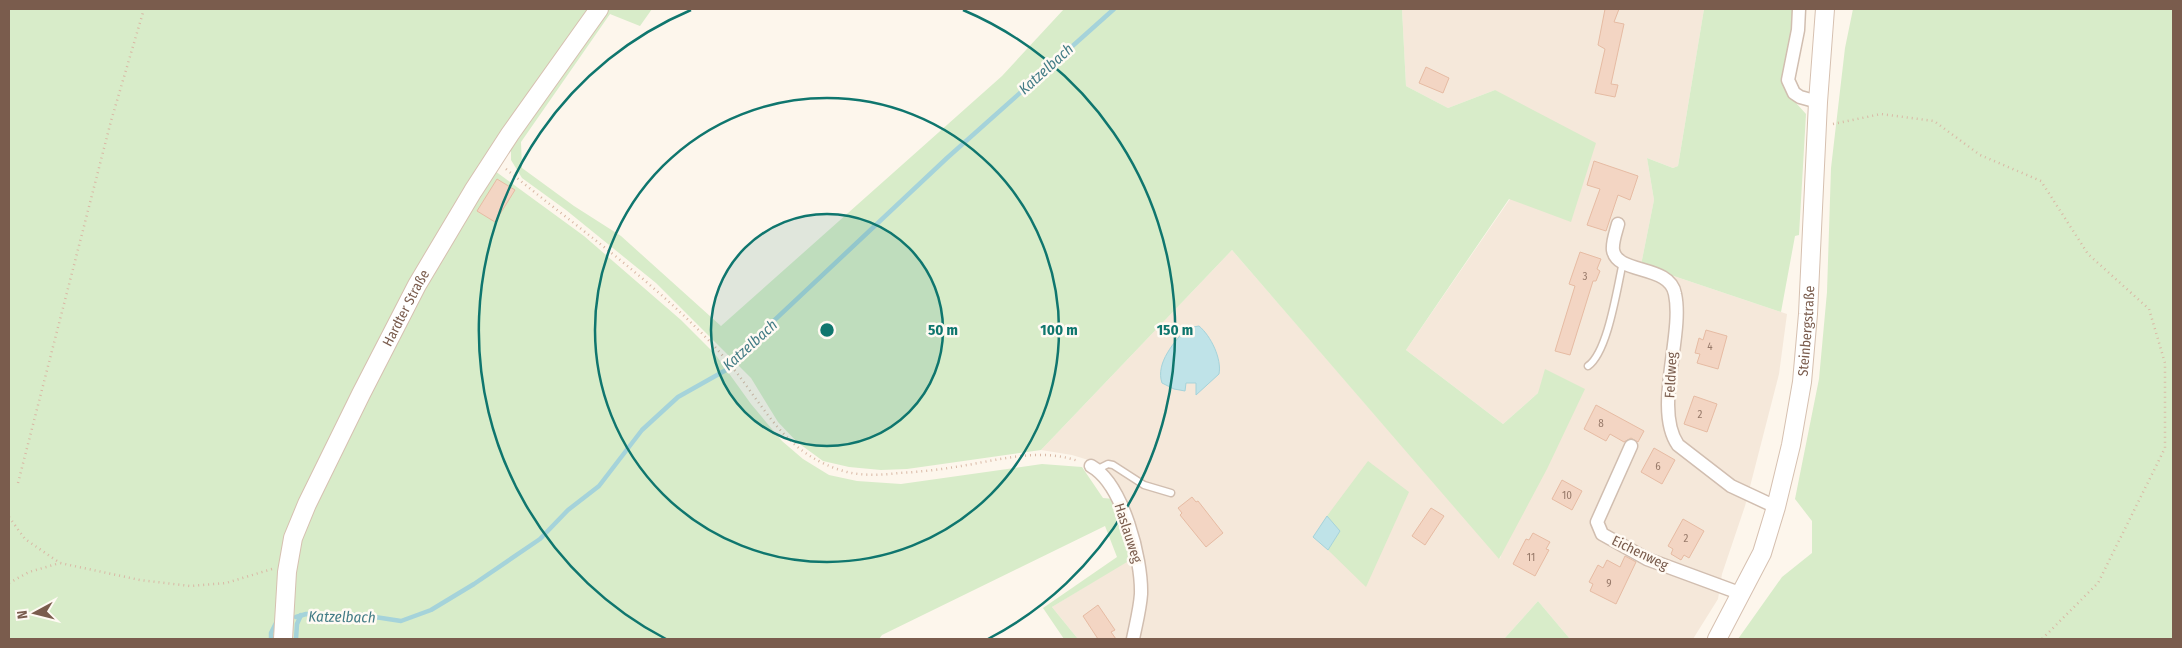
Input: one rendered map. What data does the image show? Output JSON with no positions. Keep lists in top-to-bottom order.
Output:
{
  "streets": {
    "street": [
      "Hardter Straße",
      "Steinbergstraße",
      "Feldweg",
      "Haslauweg",
      "Eichenweg"
    ]
  },
  "crossings": [
    ["Steinbergstraße", "Feldweg"],
    ["Steinbergstraße", "Eichenweg"]
  ],
  "water": ["Katzelbach"],
  "house_numbers": [
    "3",
    "4",
    "2",
    "8",
    "6",
    "10",
    "2",
    "11",
    "9"
  ],
  "north": "left",
  "rings": ["50 m", "100 m", "150 m"]
}
